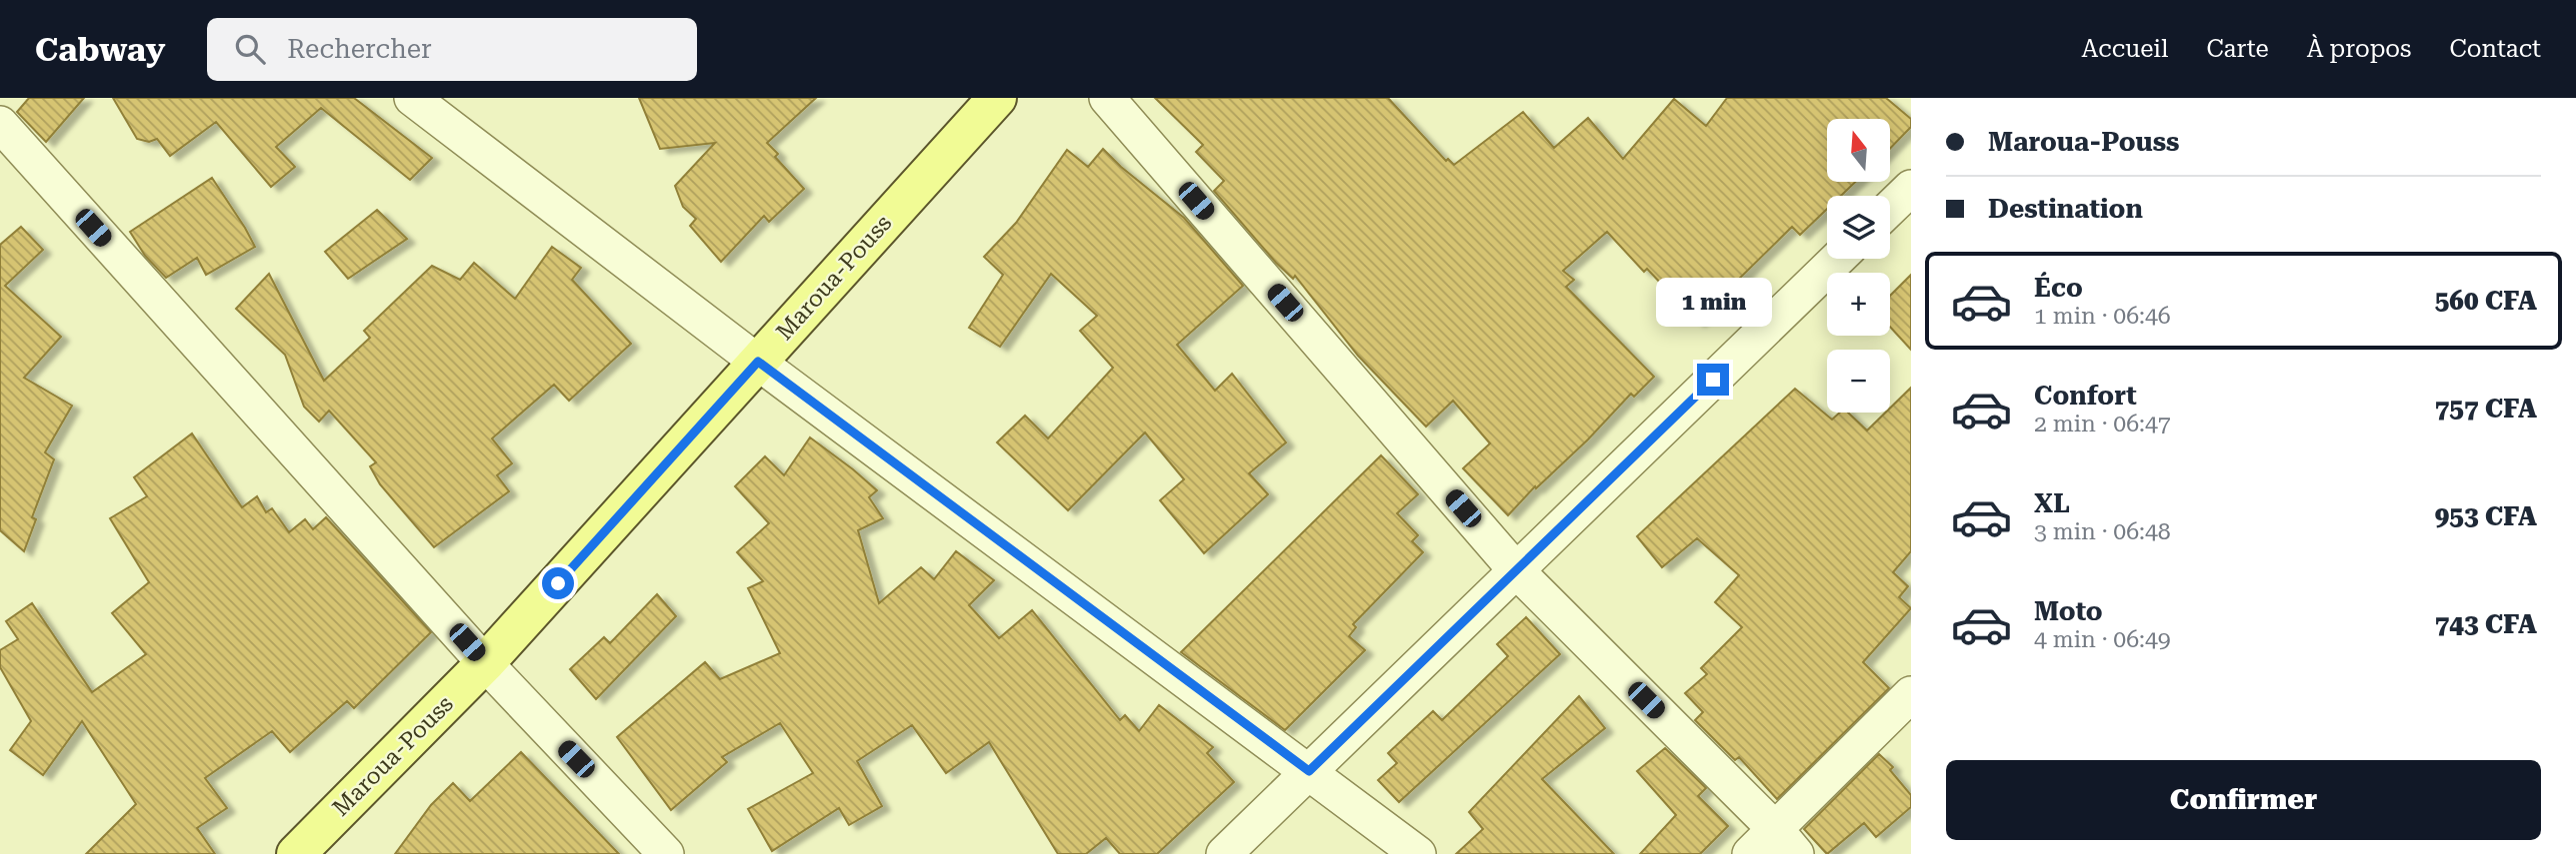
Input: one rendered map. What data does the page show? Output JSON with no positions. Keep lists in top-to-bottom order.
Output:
{
  "streets": {
    "main road": ["Maroua-Pouss"]
  },
  "north": "top",
  "page": {
    "header": "Cabway",
    "search": "Rechercher",
    "nav": [
      "Accueil",
      "Carte",
      "À propos",
      "Contact"
    ],
    "banner": ["Maroua-Pouss", "Destination"],
    "map_buttons": ["+", "−"],
    "list": [
      {
        "name": "Éco",
        "note": "1 min · 06:46",
        "value": "560 CFA"
      },
      {
        "name": "Confort",
        "note": "2 min · 06:47",
        "value": "757 CFA"
      },
      {
        "name": "XL",
        "note": "3 min · 06:48",
        "value": "953 CFA"
      },
      {
        "name": "Moto",
        "note": "4 min · 06:49",
        "value": "743 CFA"
      }
    ],
    "bubble": "1 min",
    "buttons": "Confirmer"
  }
}
